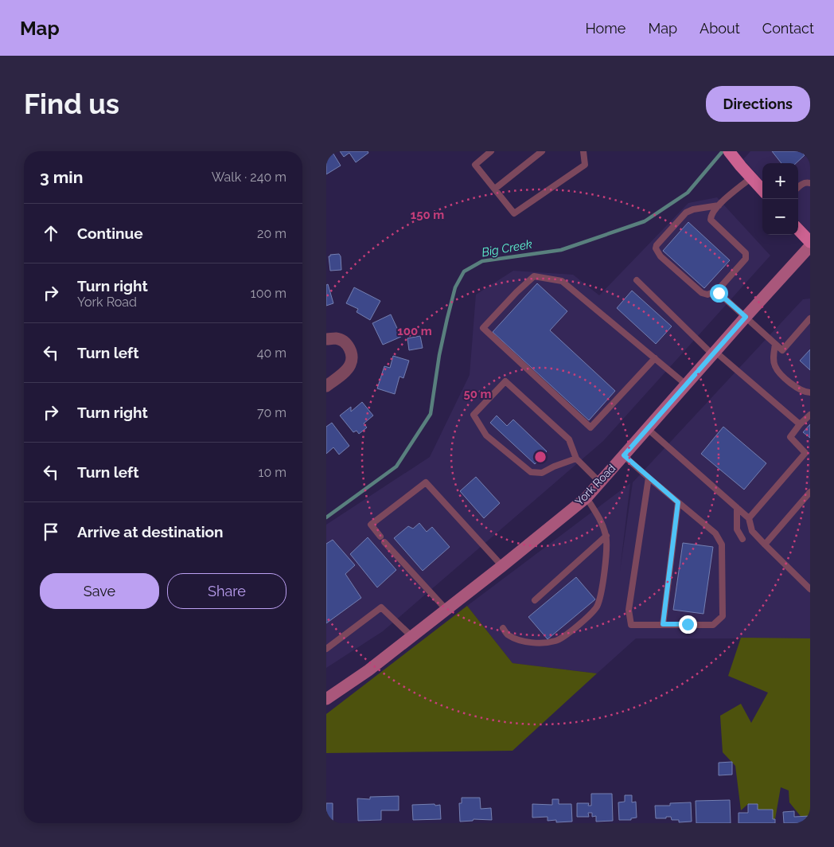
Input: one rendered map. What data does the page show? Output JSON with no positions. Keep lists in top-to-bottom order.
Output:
{
  "streets": {
    "main road": ["York Road"]
  },
  "water": ["Big Creek"],
  "page": {
    "header": "Map",
    "nav": [
      "Home",
      "Map",
      "About",
      "Contact"
    ],
    "buttons": [
      "Directions",
      ["Save", "Share"]
    ],
    "title": "Find us",
    "heading": ["3 min", "Walk · 240 m"],
    "map_buttons": ["+", "−"],
    "list": [
      ["Continue", "20 m"],
      ["Turn right", "York Road", "100 m"],
      ["Turn left", "40 m"],
      ["Turn right", "70 m"],
      ["Turn left", "10 m"],
      "Arrive at destination"
    ]
  },
  "rings": ["150 m", "100 m", "50 m"]
}
